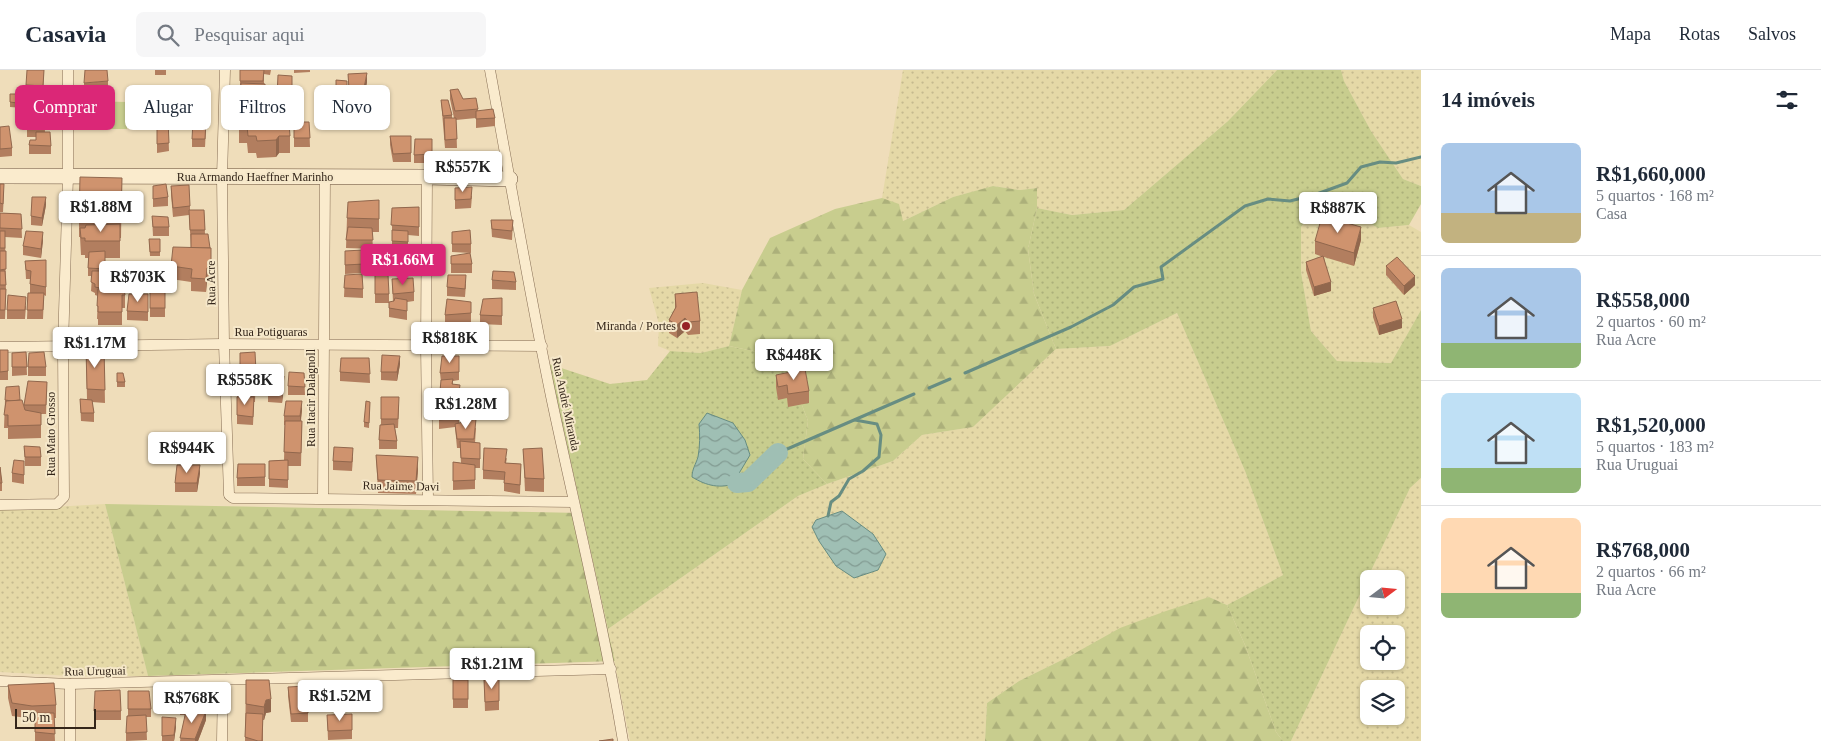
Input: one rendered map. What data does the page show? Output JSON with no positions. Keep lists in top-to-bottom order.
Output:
{
  "streets": {
    "street": [
      "Rua Armando Haeffner Marinho",
      "Rua Acre",
      "Rua Potiguaras",
      "Rua Itacir Dalagnoll",
      "Rua André Miranda",
      "Rua Mato Grosso",
      "Rua Jaime Davi",
      "Rua Uruguai"
    ]
  },
  "crossings": [
    ["Rua Armando Haeffner Marinho", "Rua Acre"],
    ["Rua Armando Haeffner Marinho", "Rua Itacir Dalagnoll"],
    ["Rua Armando Haeffner Marinho", "Rua André Miranda"],
    ["Rua Armando Haeffner Marinho", "Rua Mato Grosso"],
    ["Rua Acre", "Rua Potiguaras"],
    ["Rua Acre", "Rua Jaime Davi"],
    ["Rua Potiguaras", "Rua Itacir Dalagnoll"],
    ["Rua Potiguaras", "Rua André Miranda"],
    ["Rua Potiguaras", "Rua Mato Grosso"],
    ["Rua Itacir Dalagnoll", "Rua Jaime Davi"],
    ["Rua André Miranda", "Rua Jaime Davi"],
    ["Rua André Miranda", "Rua Uruguai"]
  ],
  "places": ["Miranda / Portes"],
  "scale_bar": "50 m",
  "north": "right",
  "page": {
    "header": "Casavia",
    "search": "Pesquisar aqui",
    "nav": ["Mapa", "Rotas", "Salvos"],
    "heading": "14 imóveis",
    "chip": [
      "Comprar",
      "Alugar",
      "Filtros",
      "Novo"
    ],
    "list": [
      {
        "name": "R$1,660,000",
        "note": "5 quartos · 168 m² · Casa"
      },
      {
        "name": "R$558,000",
        "note": "2 quartos · 60 m² · Rua Acre"
      },
      {
        "name": "R$1,520,000",
        "note": "5 quartos · 183 m² · Rua Uruguai"
      },
      {
        "name": "R$768,000",
        "note": "2 quartos · 66 m² · Rua Acre"
      }
    ],
    "price": [
      "R$557K",
      "R$1.88M",
      "R$887K",
      "R$1.66M",
      "R$703K",
      "R$818K",
      "R$1.17M",
      "R$448K",
      "R$558K",
      "R$1.28M",
      "R$944K",
      "R$1.21M",
      "R$1.52M",
      "R$768K"
    ],
    "scale": "50 m"
  }
}
